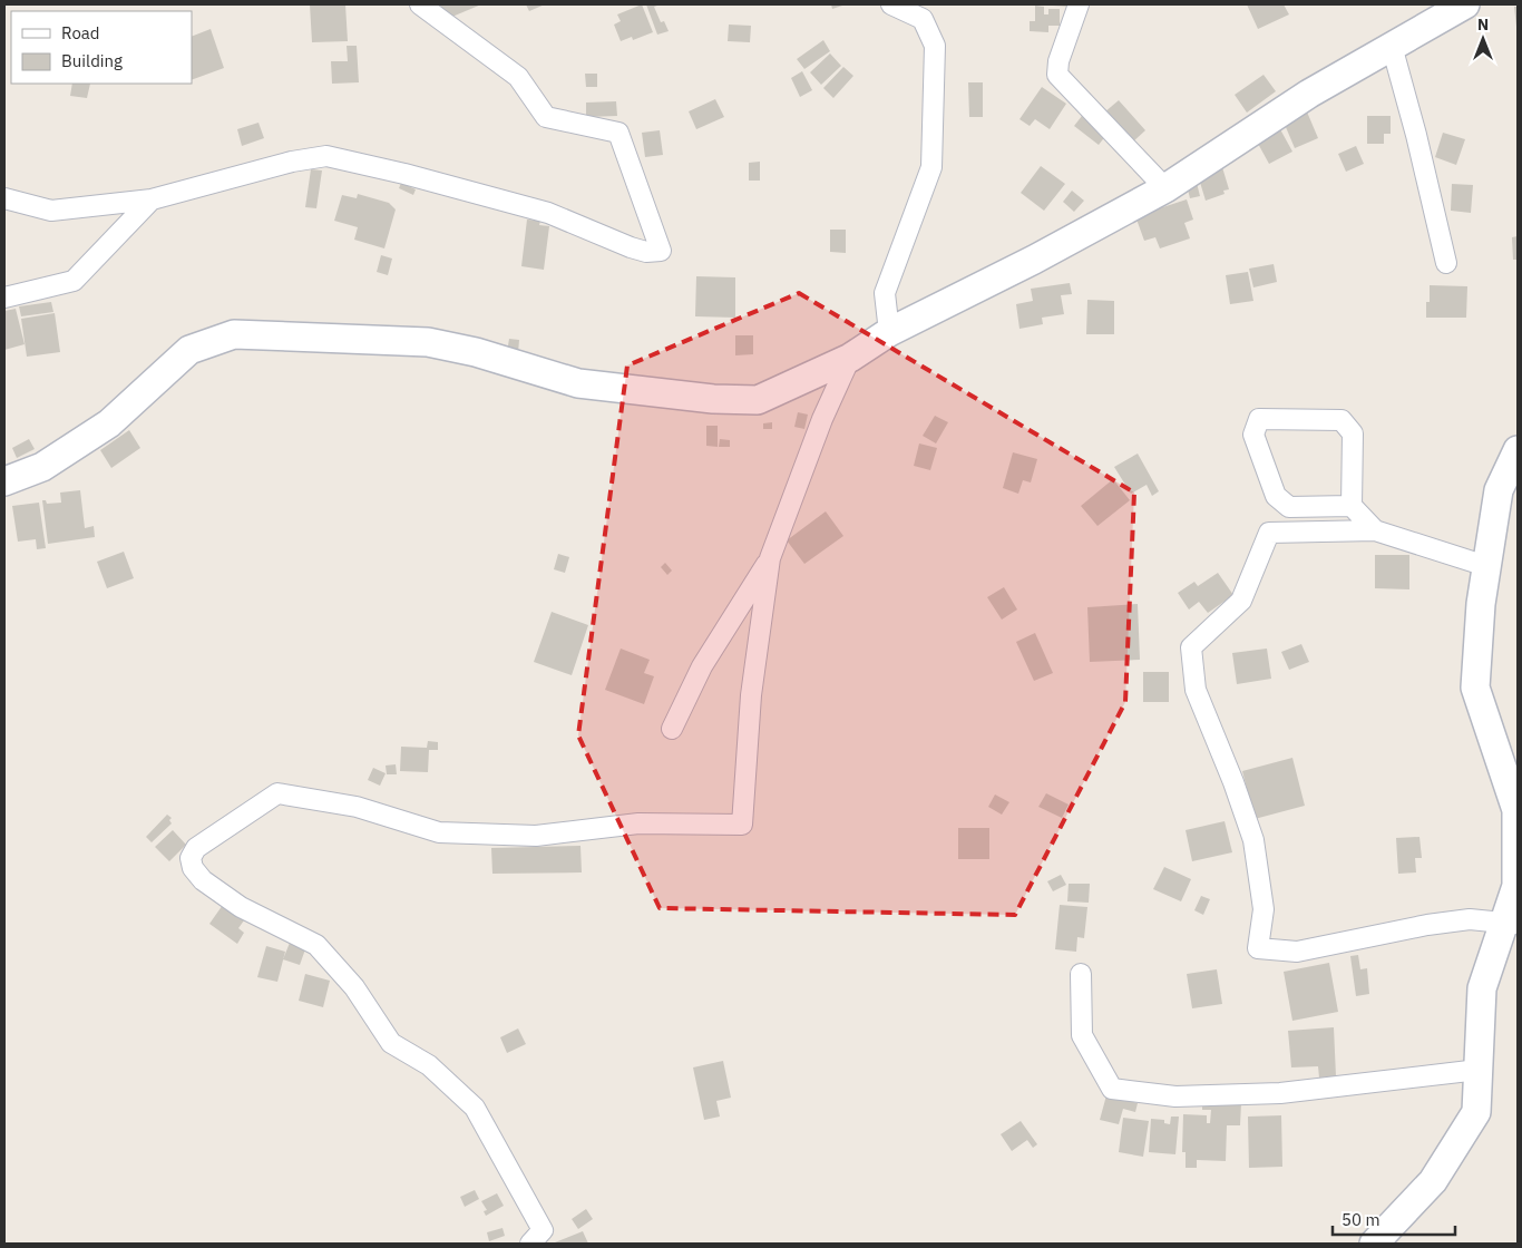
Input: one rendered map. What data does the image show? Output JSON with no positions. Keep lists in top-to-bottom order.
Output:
{
  "legend": ["Road", "Building"],
  "scale_bar": "50 m",
  "north": "top"
}
